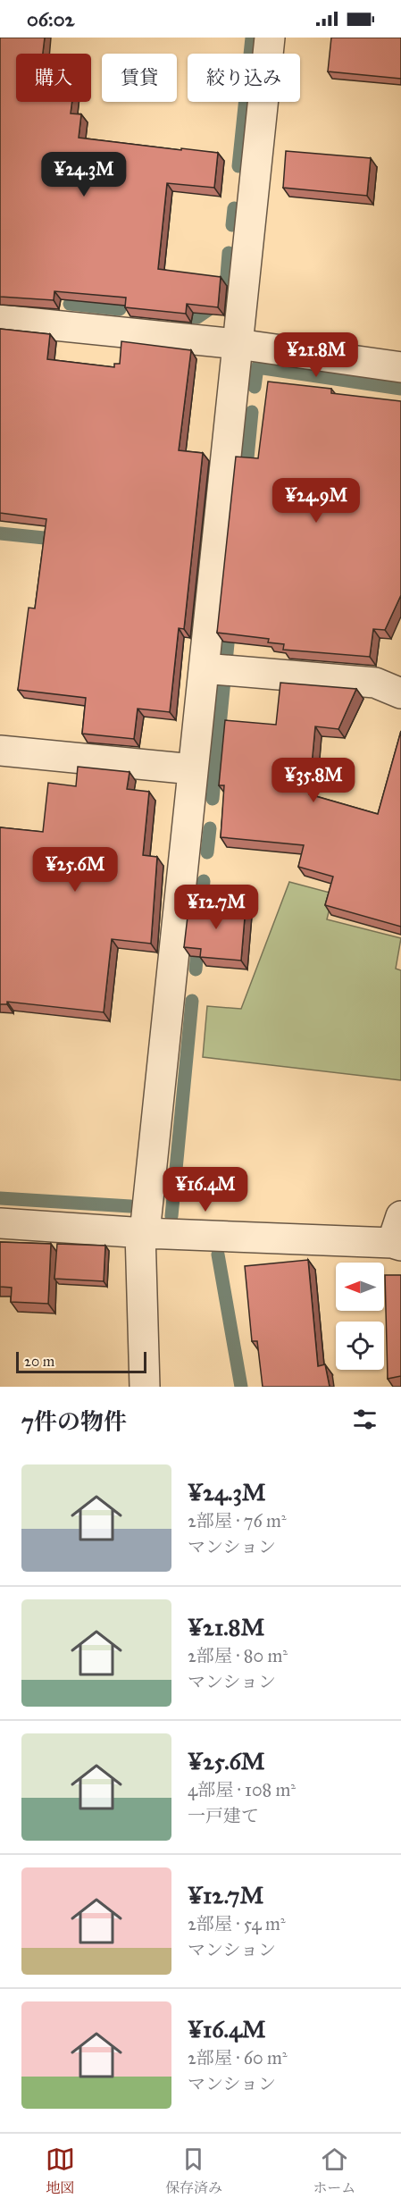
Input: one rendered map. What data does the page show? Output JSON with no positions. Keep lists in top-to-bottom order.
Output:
{
  "scale_bar": "20 m",
  "north": "left",
  "page": {
    "status": "06:02",
    "chip": ["購入", "賃貸", "絞り込み"],
    "price": [
      "¥24.3M",
      "¥21.8M",
      "¥24.9M",
      "¥35.8M",
      "¥25.6M",
      "¥12.7M",
      "¥16.4M"
    ],
    "scale": "20 m",
    "heading": "7件の物件",
    "list": [
      {
        "name": "¥24.3M",
        "note": "2部屋 · 76 m² · マンション"
      },
      {
        "name": "¥21.8M",
        "note": "2部屋 · 80 m² · マンション"
      },
      {
        "name": "¥25.6M",
        "note": "4部屋 · 108 m² · 一戸建て"
      },
      {
        "name": "¥12.7M",
        "note": "2部屋 · 54 m² · マンション"
      },
      {
        "name": "¥16.4M",
        "note": "2部屋 · 60 m² · マンション"
      }
    ],
    "tabs": ["地図", "保存済み", "ホーム"]
  }
}
